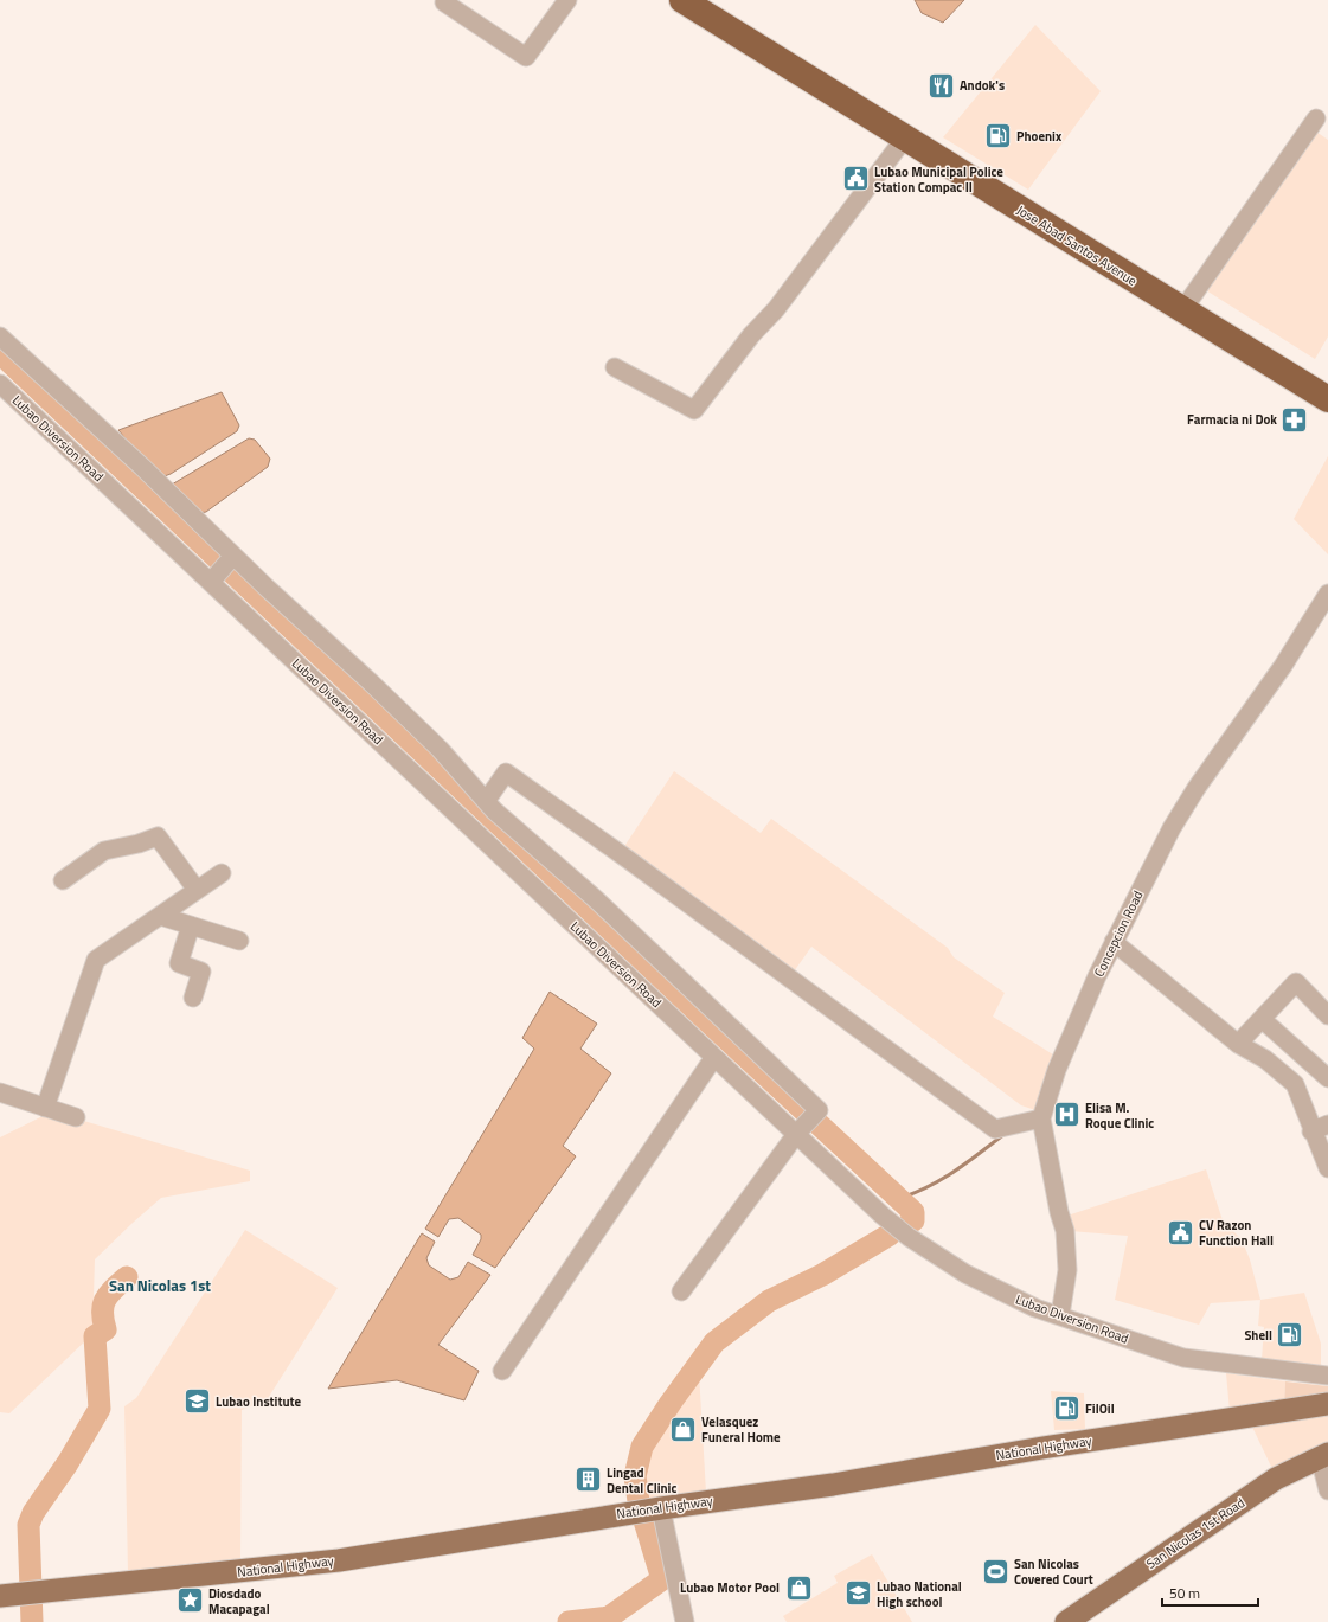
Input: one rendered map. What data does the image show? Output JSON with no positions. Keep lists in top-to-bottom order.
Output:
{
  "streets": {
    "highway": ["Jose Abad Santos Avenue"],
    "main road": ["National Highway", "San Nicolas 1st Road"],
    "street": ["Lubao Diversion Road", "Concepcion Road"]
  },
  "crossings": [
    ["Lubao Diversion Road", "Concepcion Road"]
  ],
  "districts": ["San Nicolas 1st"],
  "places": {
    "restaurant": ["Andok's"],
    "fuel station": ["Phoenix", "Shell", "FilOil"],
    "public building": ["Lubao Municipal Police Station Compac II", "CV Razon Function Hall"],
    "pharmacy": ["Farmacia ni Dok"],
    "hospital": ["Elisa M. Roque Clinic"],
    "school or university": ["Lubao Institute", "Lubao National High school"],
    "shop": ["Velasquez Funeral Home", "Lubao Motor Pool"],
    "building": ["Lingad Dental Clinic"],
    "sports": ["San Nicolas Covered Court"],
    "place": ["Diosdado Macapagal"]
  },
  "scale_bar": "50 m"
}
